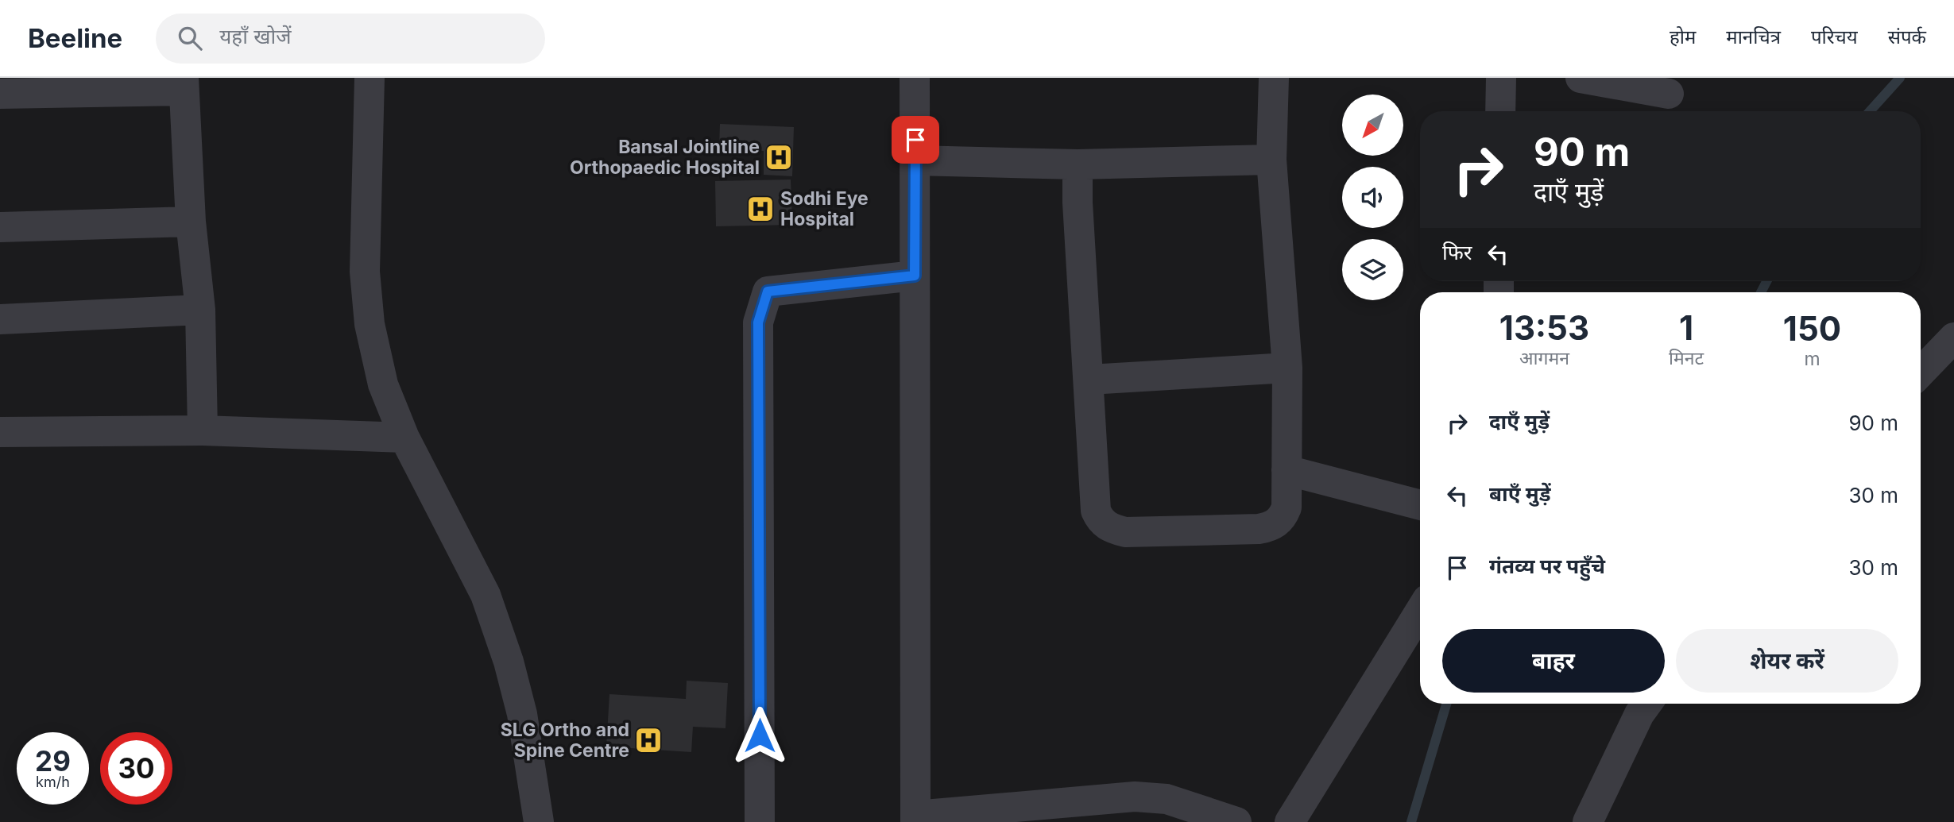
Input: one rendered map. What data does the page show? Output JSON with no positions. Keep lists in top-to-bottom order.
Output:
{
  "places": {
    "hospital": ["Bansal Jointline Orthopaedic Hospital", "Sodhi Eye Hospital", "SLG Ortho and Spine Centre"]
  },
  "north": "bottom left",
  "page": {
    "header": "Beeline",
    "search": "यहाँ खोजें",
    "nav": [
      "होम",
      "मानचित्र",
      "परिचय",
      "संपर्क"
    ],
    "turn": ["90 m", "दाएँ मुड़ें"],
    "then": "फिर",
    "eta": [
      "13:53",
      "आगमन",
      "1",
      "मिनट",
      "150",
      "m"
    ],
    "list": [
      {
        "name": "दाएँ मुड़ें",
        "value": "90 m"
      },
      {
        "name": "बाएँ मुड़ें",
        "value": "30 m"
      },
      {
        "name": "गंतव्य पर पहुँचे",
        "value": "30 m"
      }
    ],
    "buttons": ["बाहर", "शेयर करें"],
    "speed": "29 km/h",
    "limit": "30"
  }
}
